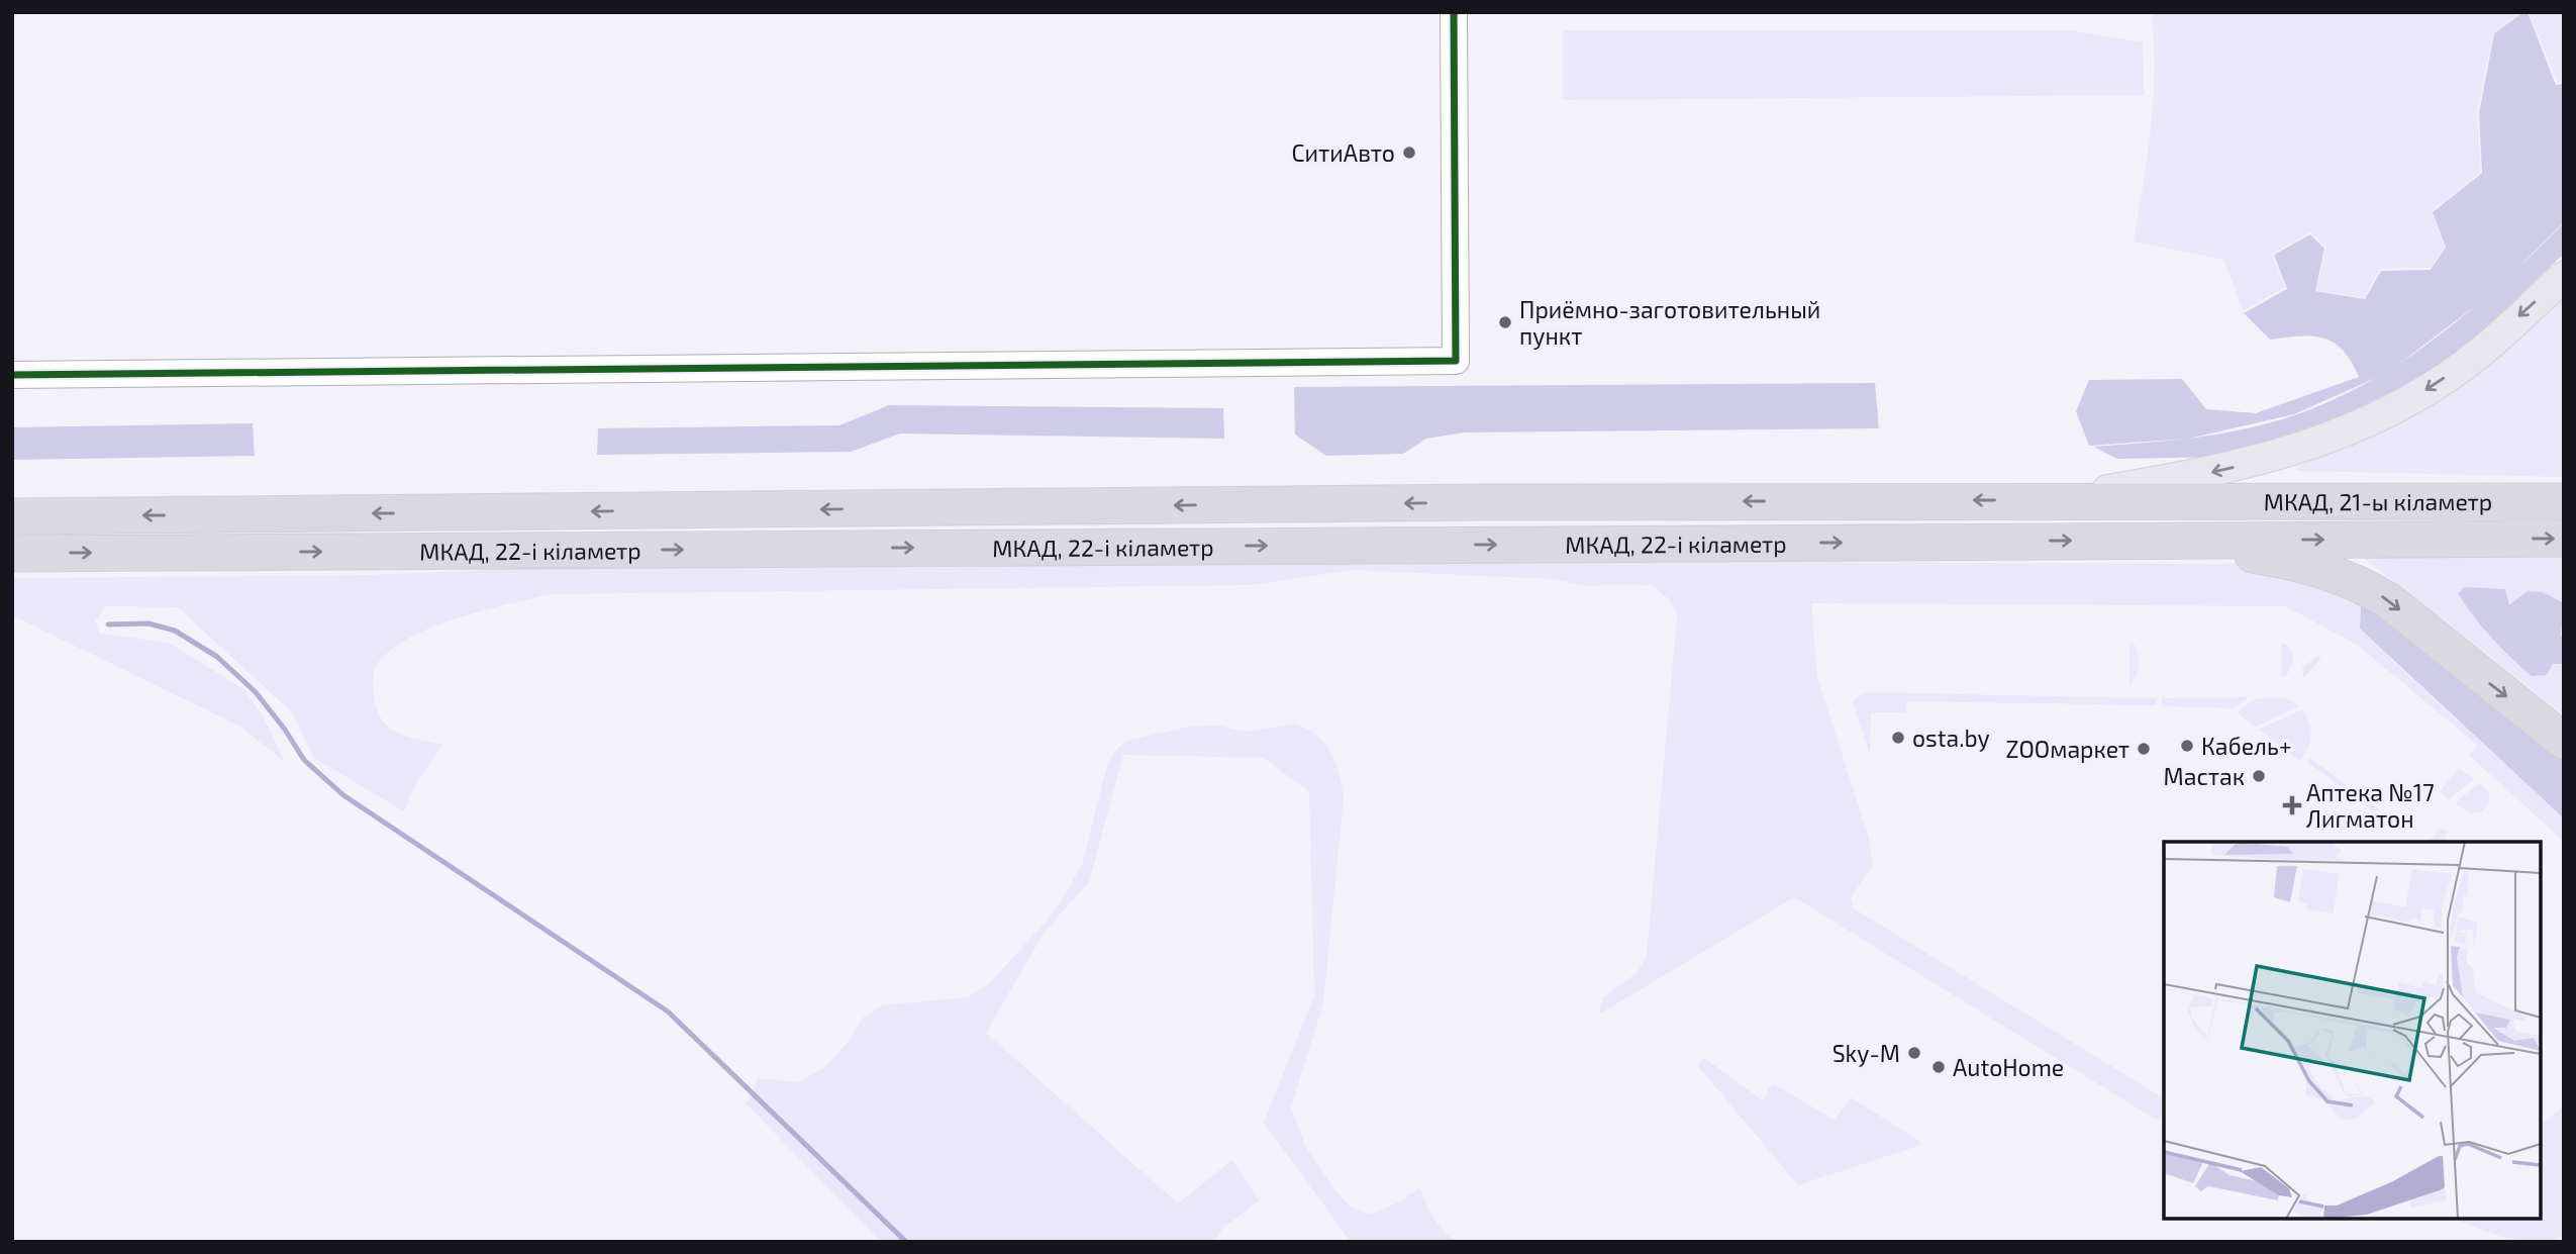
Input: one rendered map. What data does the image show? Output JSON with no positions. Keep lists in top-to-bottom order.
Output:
{
  "streets": {
    "highway": ["МКАД, 21-ы кіламетр", "МКАД, 22-і кіламетр"]
  },
  "crossings": [
    ["МКАД, 21-ы кіламетр", "МКАД, 22-і кіламетр"]
  ],
  "places": {
    "other": [
      "СитиАвто",
      "Приёмно-заготовительный пункт",
      "osta.by",
      "Кабель+",
      "ZOOмаркет",
      "Мастак",
      "Sky-M",
      "AutoHome"
    ],
    "health": ["Аптека №17 Лигматон"]
  }
}
